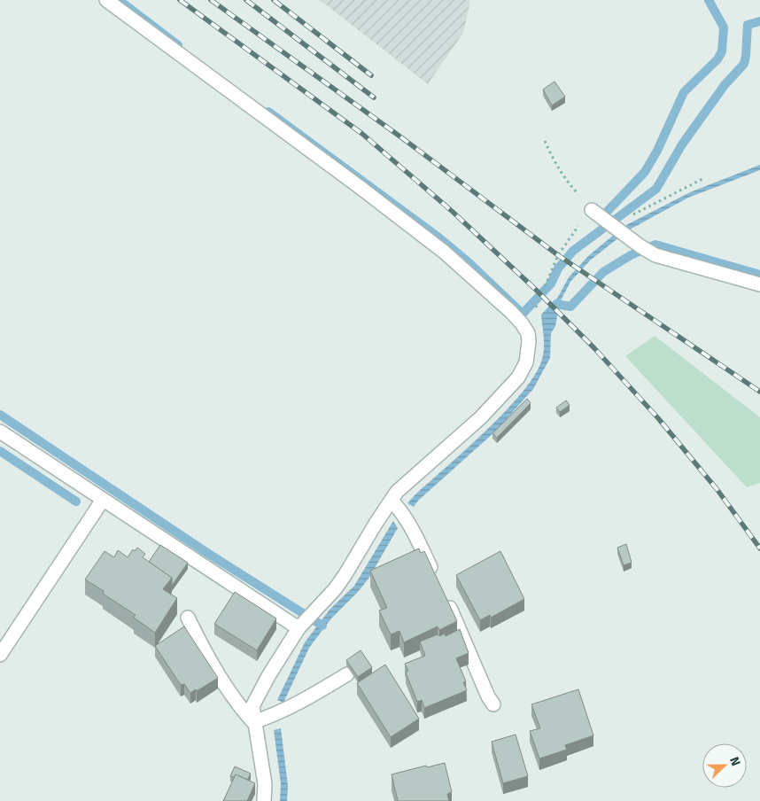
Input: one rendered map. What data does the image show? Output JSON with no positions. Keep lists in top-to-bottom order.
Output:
{
  "north": "right"
}
